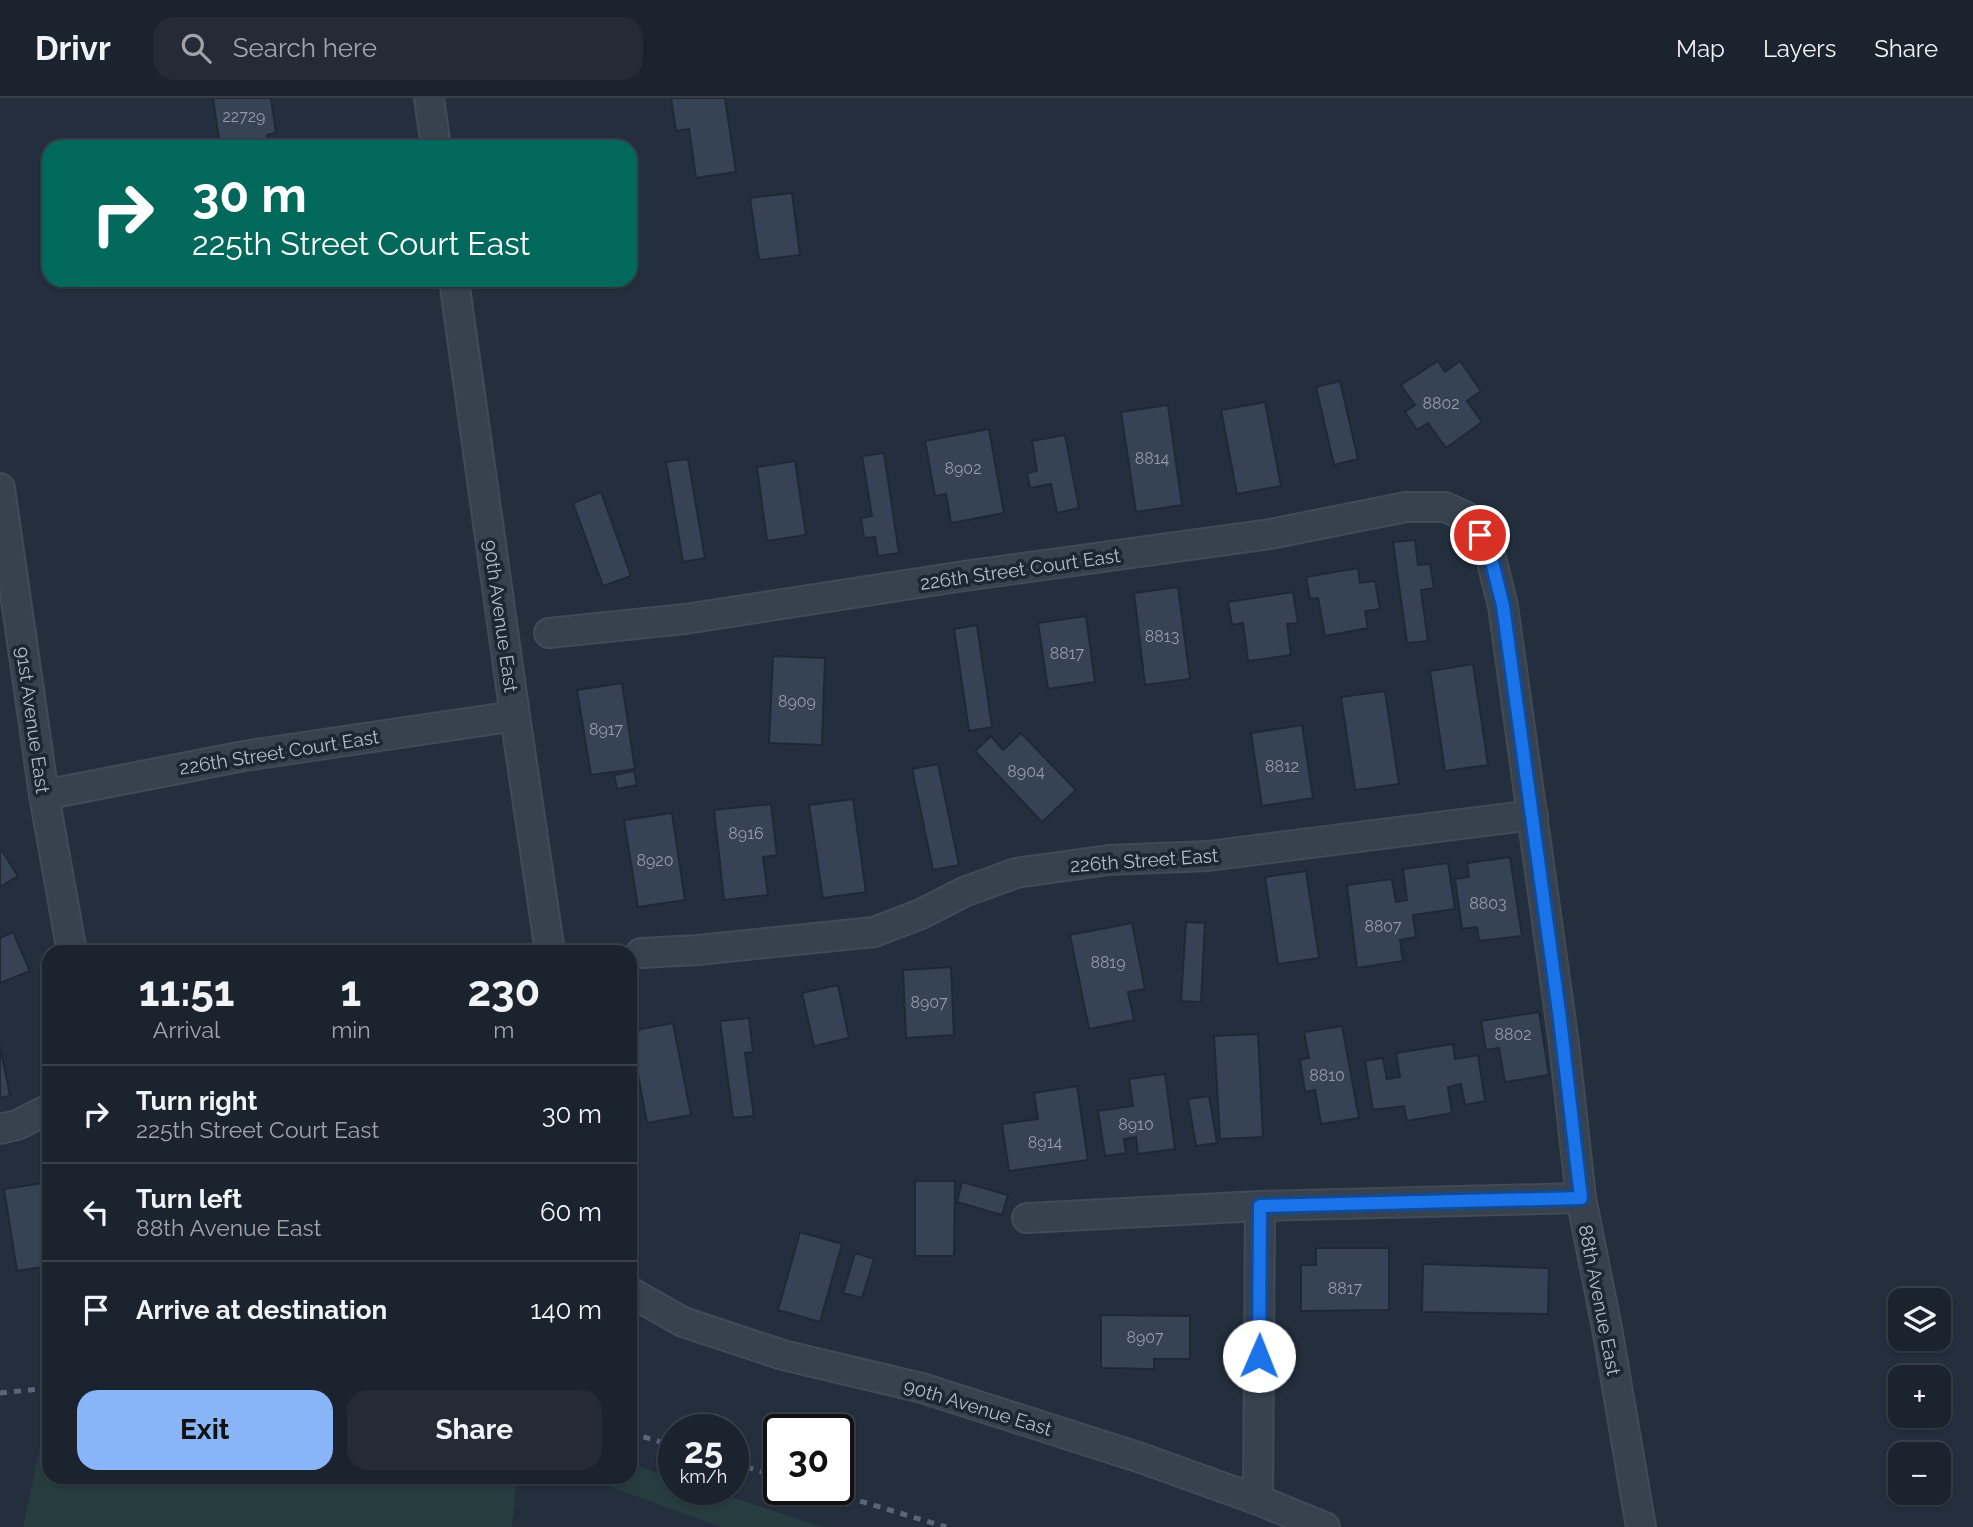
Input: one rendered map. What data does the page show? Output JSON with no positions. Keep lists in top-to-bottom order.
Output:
{
  "streets": {
    "street": [
      "226th Street Court East",
      "90th Avenue East",
      "91st Avenue East",
      "226th Street East",
      "88th Avenue East"
    ]
  },
  "crossings": [
    ["226th Street Court East", "90th Avenue East"],
    ["226th Street Court East", "91st Avenue East"],
    ["226th Street Court East", "88th Avenue East"],
    ["226th Street East", "88th Avenue East"]
  ],
  "house_numbers": [
    "22729",
    "8802",
    "8814",
    "8902",
    "8813",
    "8817",
    "8909",
    "8917",
    "8812",
    "8904",
    "8916",
    "8920",
    "8803",
    "8807",
    "8819",
    "8907",
    "8802",
    "8810",
    "8910",
    "8914",
    "8817",
    "8907"
  ],
  "page": {
    "header": "Drivr",
    "search": "Search here",
    "nav": ["Map", "Layers", "Share"],
    "turn": ["30 m", "225th Street Court East"],
    "eta": [
      "11:51",
      "Arrival",
      "1",
      "min",
      "230",
      "m"
    ],
    "list": [
      {
        "name": "Turn right",
        "note": "225th Street Court East",
        "value": "30 m"
      },
      {
        "name": "Turn left",
        "note": "88th Avenue East",
        "value": "60 m"
      },
      {
        "name": "Arrive at destination",
        "value": "140 m"
      }
    ],
    "map_buttons": ["+", "−"],
    "buttons": ["Exit", "Share"],
    "speed": "25 km/h",
    "limit": "30"
  }
}
